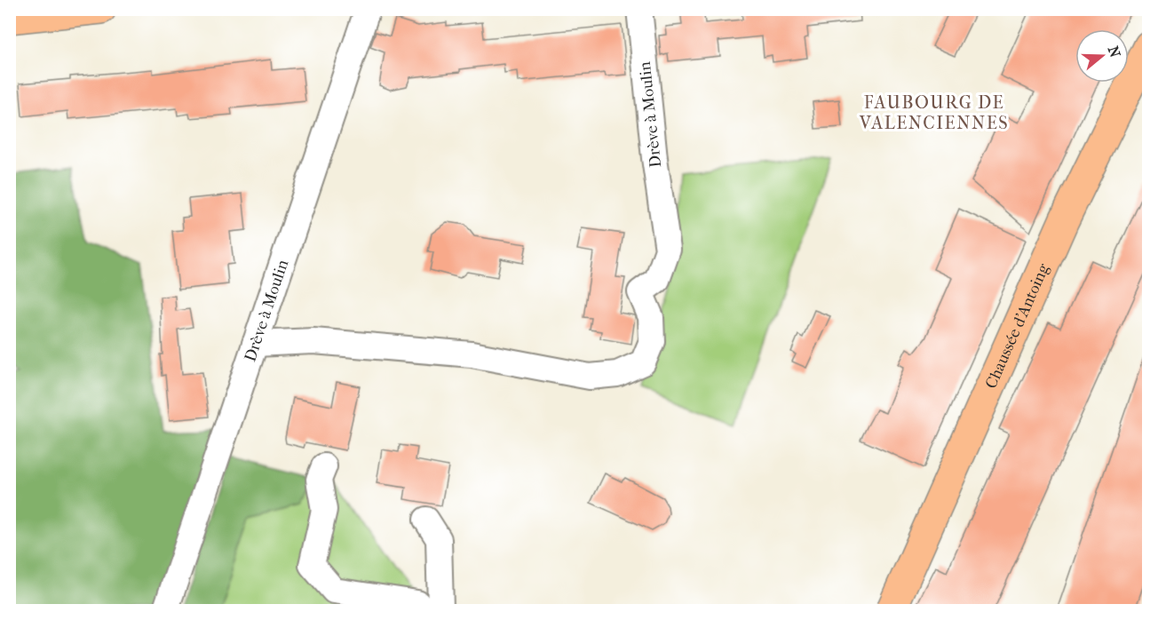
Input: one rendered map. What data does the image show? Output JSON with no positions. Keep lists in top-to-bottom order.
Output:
{
  "streets": {
    "main road": ["Chaussée d'Antoing"],
    "street": ["Drève à Moulin"]
  },
  "districts": ["FAUBOURG DE VALENCIENNES"],
  "north": "right"
}
